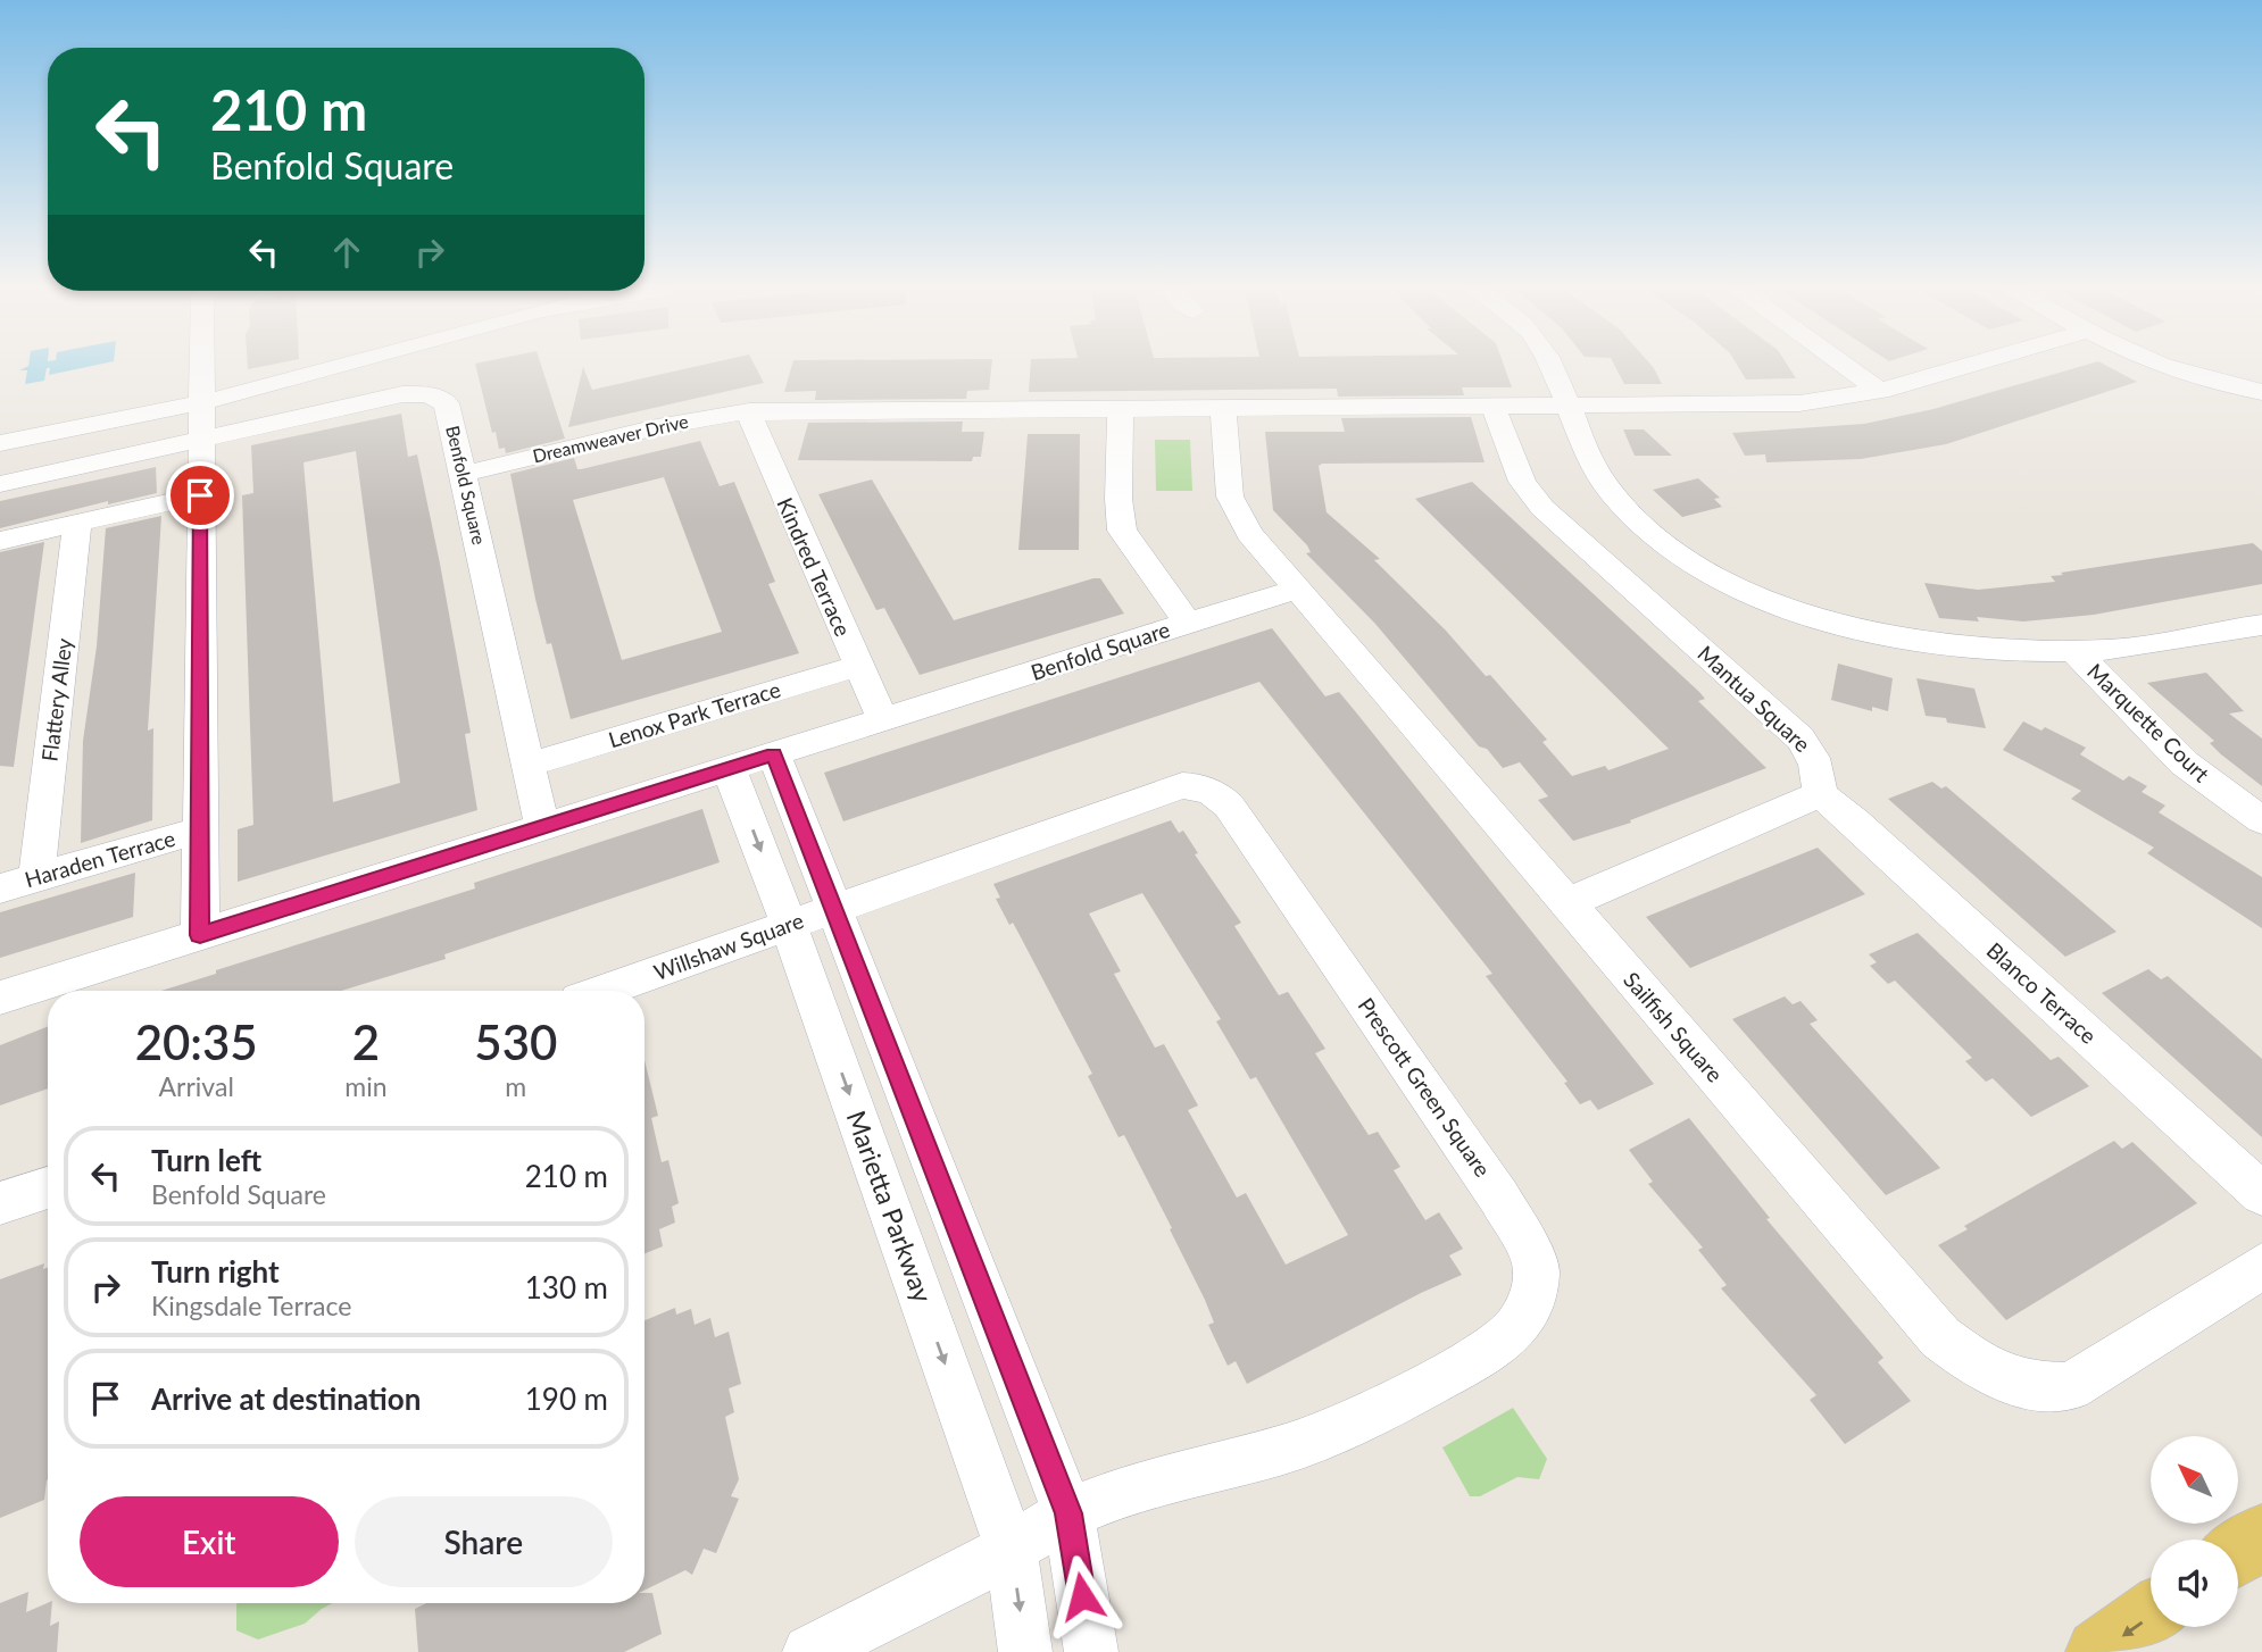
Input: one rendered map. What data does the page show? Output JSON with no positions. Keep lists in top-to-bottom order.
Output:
{
  "streets": {
    "street": [
      "Dreamweaver Drive",
      "Benfold Square",
      "Kindred Terrace",
      "Mantua Square",
      "Flattery Alley",
      "Lenox Park Terrace",
      "Marquette Court",
      "Haraden Terrace",
      "Willshaw Square",
      "Blanco Terrace",
      "Sailfish Square",
      "Prescott Green Square",
      "Marietta Parkway"
    ]
  },
  "crossings": [
    ["Dreamweaver Drive", "Benfold Square"],
    ["Dreamweaver Drive", "Kindred Terrace"],
    ["Dreamweaver Drive", "Mantua Square"],
    ["Dreamweaver Drive", "Sailfish Square"],
    ["Benfold Square", "Kindred Terrace"],
    ["Benfold Square", "Lenox Park Terrace"],
    ["Benfold Square", "Sailfish Square"],
    ["Benfold Square", "Marietta Parkway"],
    ["Kindred Terrace", "Lenox Park Terrace"],
    ["Mantua Square", "Blanco Terrace"],
    ["Flattery Alley", "Haraden Terrace"],
    ["Willshaw Square", "Prescott Green Square"],
    ["Willshaw Square", "Marietta Parkway"]
  ],
  "north": "top left",
  "page": {
    "turn": ["210 m", "Benfold Square"],
    "eta": [
      "20:35",
      "Arrival",
      "2",
      "min",
      "530",
      "m"
    ],
    "list": [
      {
        "name": "Turn left",
        "note": "Benfold Square",
        "value": "210 m"
      },
      {
        "name": "Turn right",
        "note": "Kingsdale Terrace",
        "value": "130 m"
      },
      {
        "name": "Arrive at destination",
        "value": "190 m"
      }
    ],
    "buttons": ["Exit", "Share"]
  }
}
